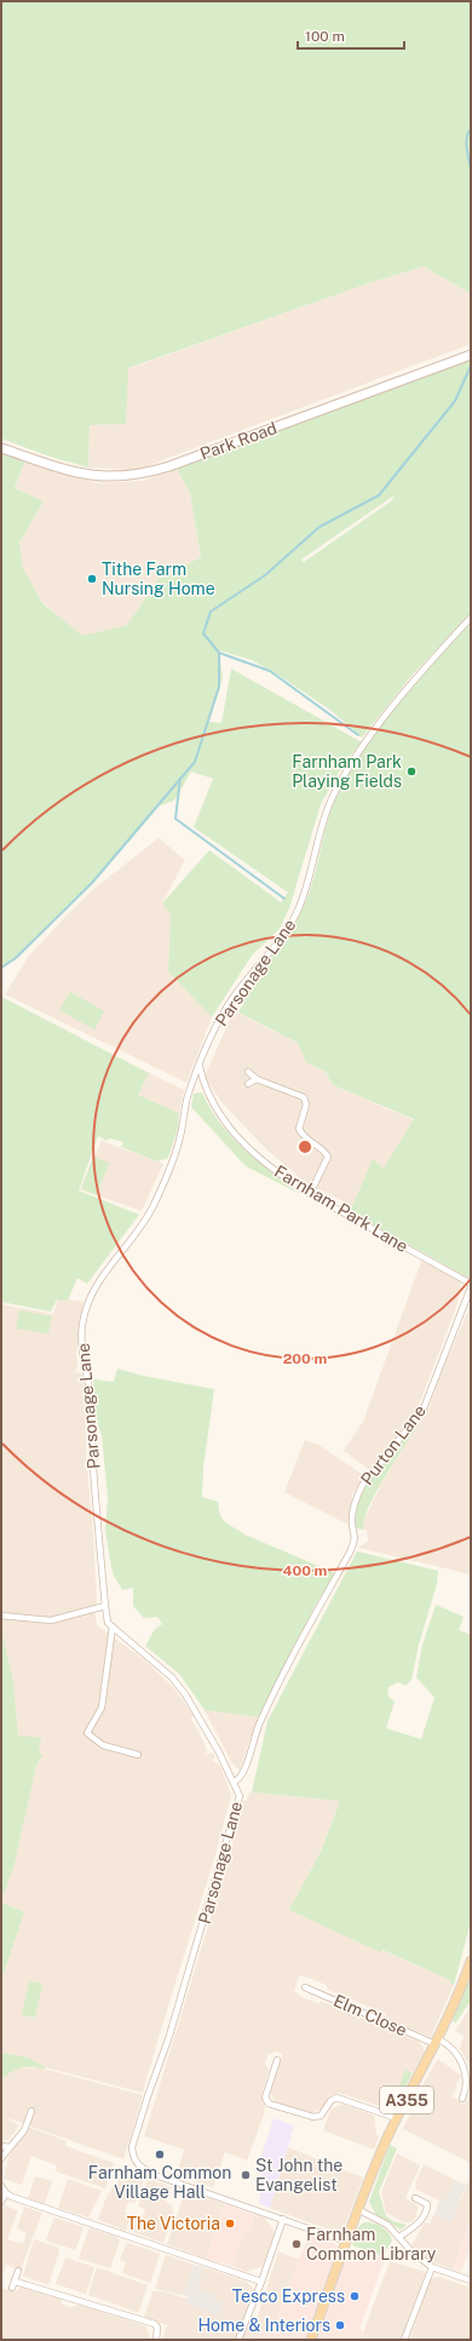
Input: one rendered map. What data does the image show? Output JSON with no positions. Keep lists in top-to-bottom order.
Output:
{
  "streets": {
    "main road": ["Park Road", "A355"],
    "street": [
      "Parsonage Lane",
      "Farnham Park Lane",
      "Purton Lane",
      "Elm Close"
    ]
  },
  "crossings": [
    ["Parsonage Lane", "Farnham Park Lane"],
    ["Parsonage Lane", "Purton Lane"],
    ["Elm Close", "A355"]
  ],
  "places": [
    "Tithe Farm Nursing Home",
    "Farnham Park Playing Fields",
    "Farnham Common Village Hall",
    "St John the Evangelist",
    "The Victoria",
    "Farnham Common Library",
    "Tesco Express",
    "Home & Interiors"
  ],
  "scale_bar": "100 m",
  "rings": ["200 m", "400 m"]
}
